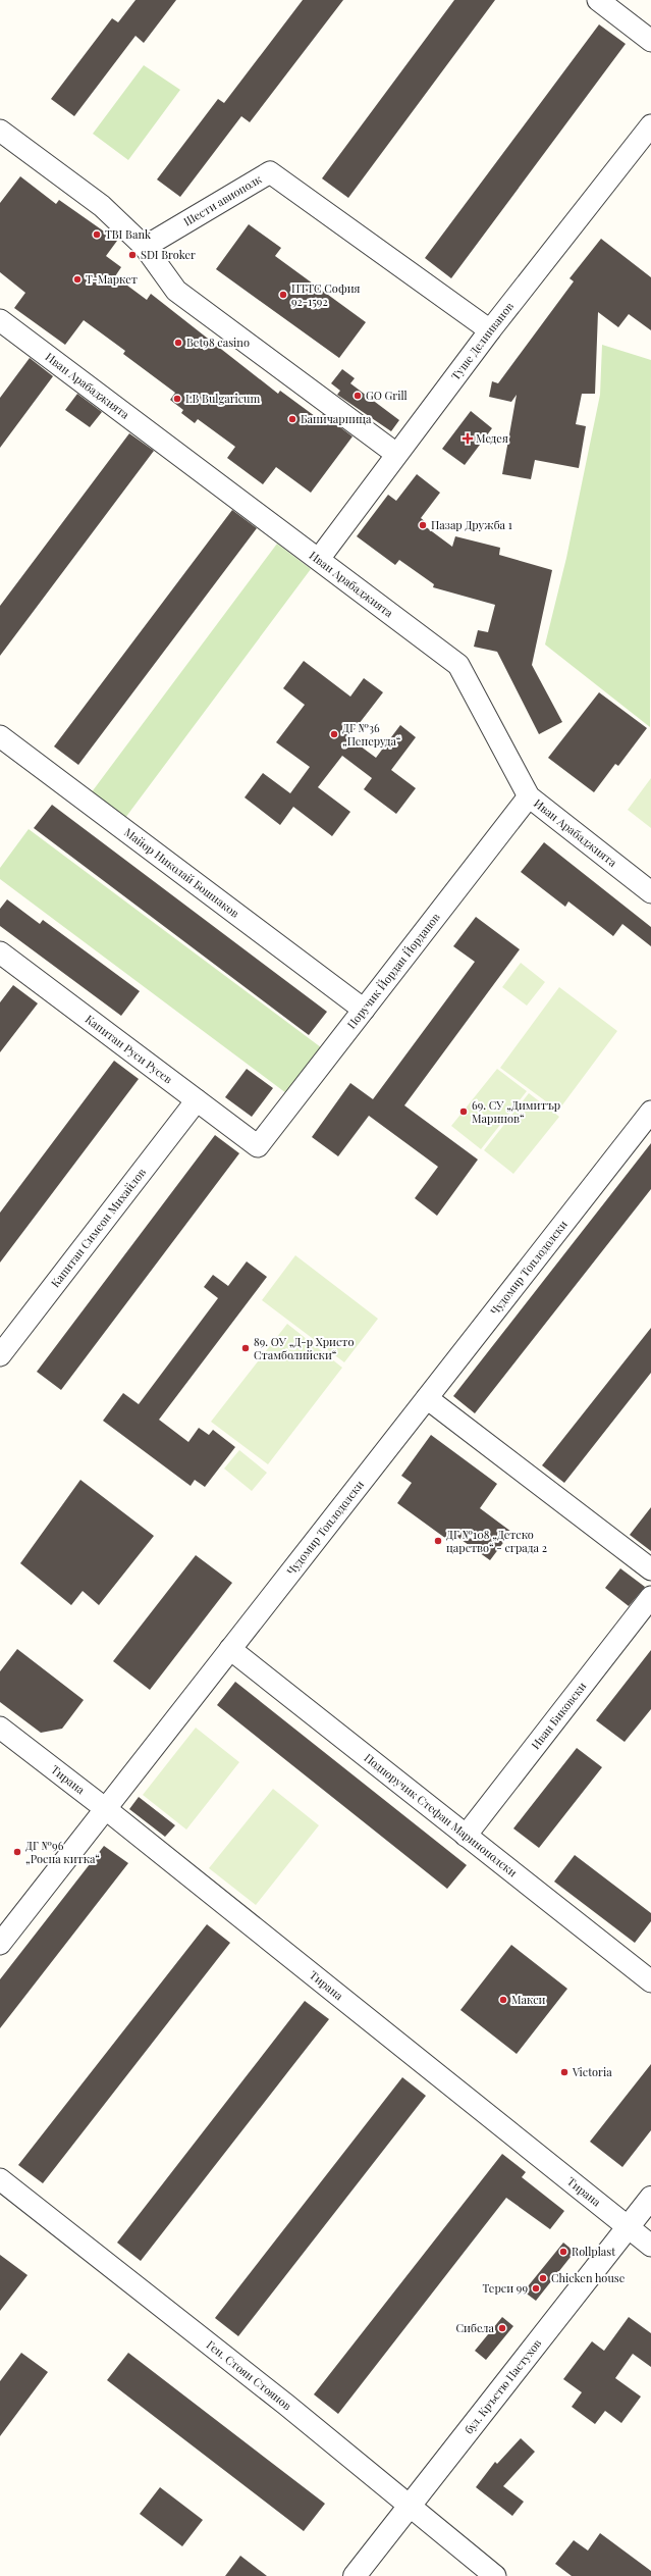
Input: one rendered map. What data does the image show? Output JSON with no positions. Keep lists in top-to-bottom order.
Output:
{
  "streets": {
    "street": [
      "Шести авиополк",
      "Туше Делииванов",
      "Иван Арабаджията",
      "Майор Николай Бошнаков",
      "Поручик Йордан Йорданов",
      "Капитан Руси Русев",
      "Капитан Симеон Михайлов",
      "Чудомир Топлодолски",
      "Иван Биковски",
      "Тирана",
      "Подпоручик Стефан Маринополски",
      "Ген. Стоян Стоянов",
      "бул. Кръстю Пастухов"
    ]
  },
  "crossings": [
    ["Шести авиополк", "Туше Делииванов"],
    ["Туше Делииванов", "Иван Арабаджията"],
    ["Иван Арабаджията", "Поручик Йордан Йорданов"],
    ["Майор Николай Бошнаков", "Поручик Йордан Йорданов"],
    ["Поручик Йордан Йорданов", "Капитан Руси Русев"],
    ["Капитан Руси Русев", "Капитан Симеон Михайлов"],
    ["Чудомир Топлодолски", "Тирана"],
    ["Чудомир Топлодолски", "Подпоручик Стефан Маринополски"],
    ["Иван Биковски", "Подпоручик Стефан Маринополски"],
    ["Тирана", "бул. Кръстю Пастухов"],
    ["Ген. Стоян Стоянов", "бул. Кръстю Пастухов"]
  ],
  "places": {
    "other": [
      "TBI Bank",
      "SDI Broker",
      "Т-Маркет",
      "ПТТС София 92-1592",
      "Bet98 casino",
      "GO Grill",
      "LB Bulgaricum",
      "Баничарница",
      "Пазар Дружба 1",
      "ДГ №36 „Пеперуда“",
      "69. СУ „Димитър Маринов“",
      "89. ОУ „Д-р Христо Стамболийски“",
      "ДГ №108 „Детско царство“ - сграда 2",
      "ДГ №96 „Росна китка“",
      "Макси",
      "Victoria",
      "Rollplast",
      "Chicken house",
      "Терси 99",
      "Сибела"
    ],
    "health": ["Медея"]
  }
}
